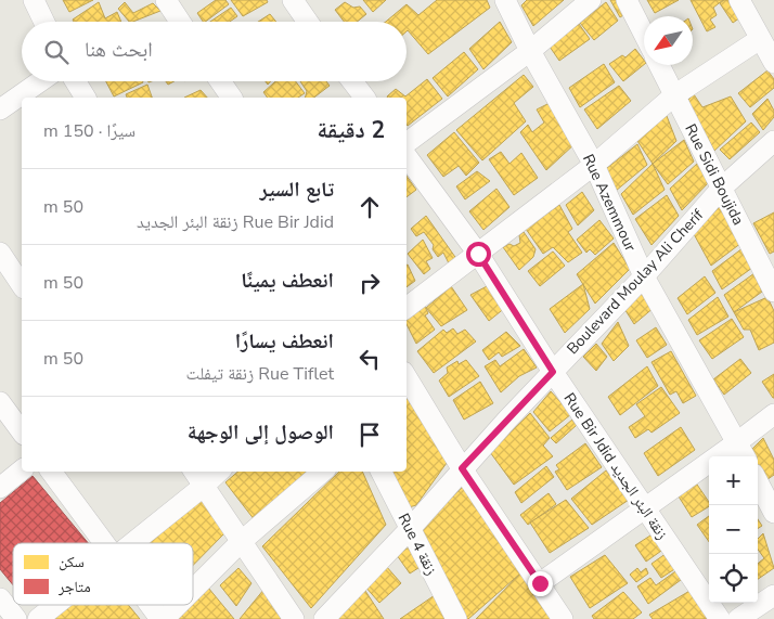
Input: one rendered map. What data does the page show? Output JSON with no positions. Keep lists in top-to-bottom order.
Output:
{
  "streets": {
    "street": [
      "Rue Sidi Boujida",
      "Rue Azemmour",
      "Boulevard Moulay Ali Cherif",
      "Rue Bir Jdid زنقة البئر الجديد",
      "Rue 4 زنقة"
    ]
  },
  "crossings": [
    ["Rue Sidi Boujida", "Boulevard Moulay Ali Cherif"],
    ["Rue Azemmour", "Boulevard Moulay Ali Cherif"],
    ["Boulevard Moulay Ali Cherif", "Rue Bir Jdid زنقة البئر الجديد"],
    ["Boulevard Moulay Ali Cherif", "Rue 4 زنقة"]
  ],
  "legend": ["سكن", "متاجر"],
  "north": "bottom left",
  "page": {
    "search": "ابحث هنا",
    "heading": ["2 دقيقة", "سيرًا · 150 m"],
    "list": [
      ["تابع السير", "Rue Bir Jdid زنقة البئر الجديد", "50 m"],
      ["انعطف يمينًا", "50 m"],
      ["انعطف يسارًا", "Rue Tiflet زنقة تيفلت", "50 m"],
      "الوصول إلى الوجهة"
    ],
    "map_buttons": ["+", "−"]
  }
}
